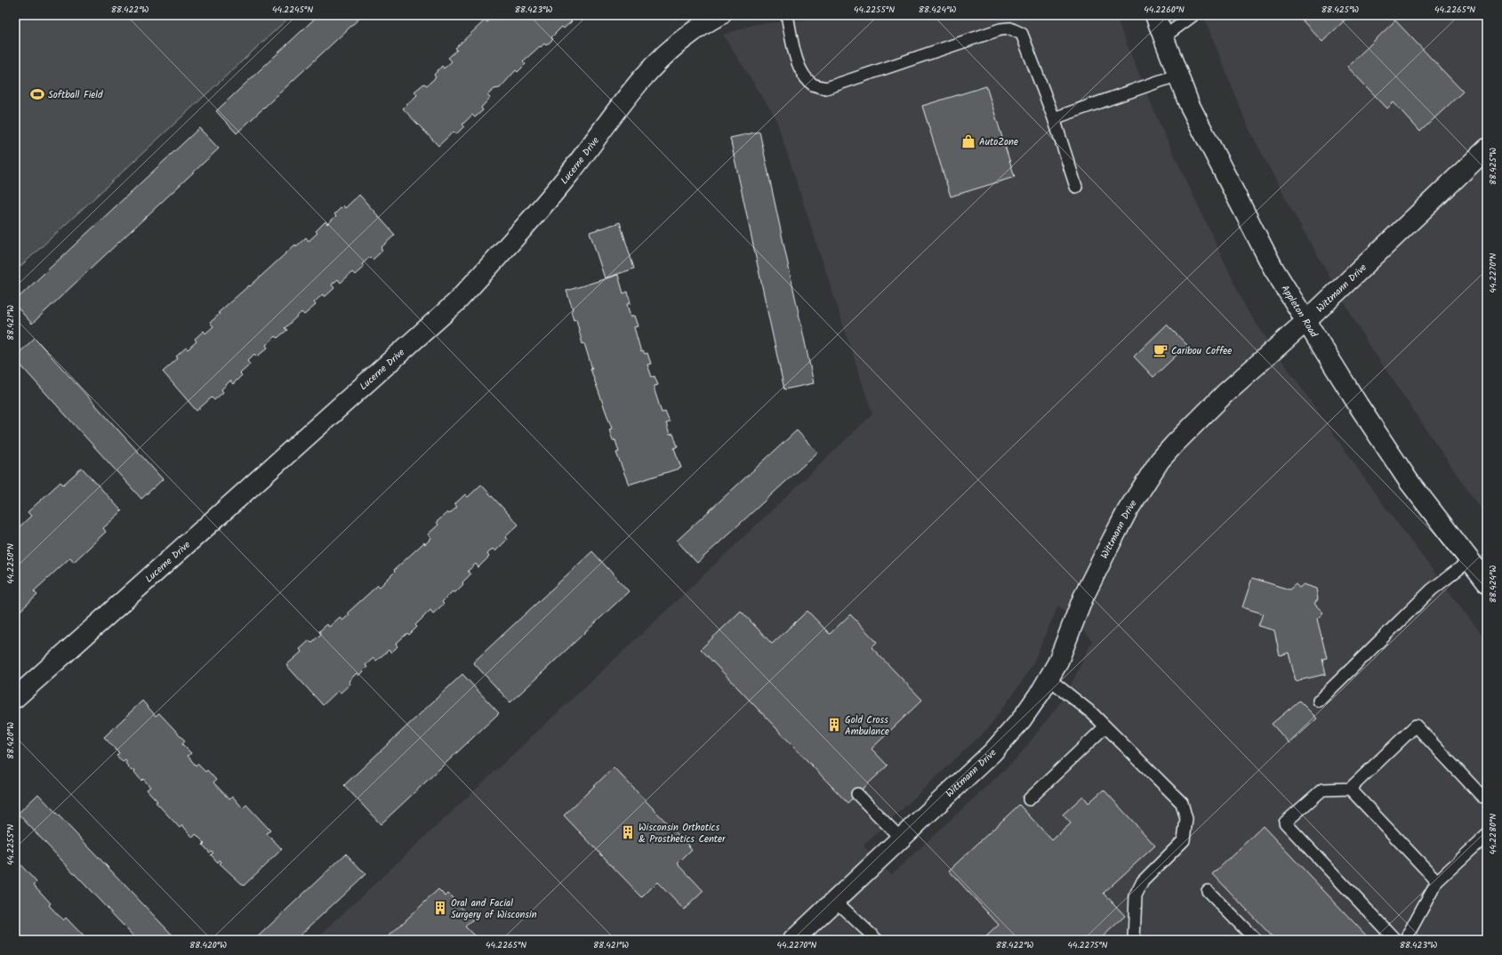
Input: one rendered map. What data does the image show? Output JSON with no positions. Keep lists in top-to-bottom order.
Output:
{
  "streets": {
    "street": ["Lucerne Drive", "Wittmann Drive", "Appleton Road"]
  },
  "crossings": [
    ["Wittmann Drive", "Appleton Road"]
  ],
  "places": {
    "sports": ["Softball Field"],
    "shop": ["AutoZone"],
    "cafe": ["Caribou Coffee"],
    "building": ["Gold Cross Ambulance", "Wisconsin Orthotics & Prosthetics Center", "Oral and Facial Surgery of Wisconsin"]
  },
  "coordinates": [
    "88.422°W",
    "44.2245°N",
    "88.423°W",
    "44.2255°N",
    "88.424°W",
    "44.2260°N",
    "88.425°W",
    "44.2265°N",
    "44.2270°N",
    "88.421°W",
    "44.2250°N",
    "88.420°W",
    "44.2280°N",
    "44.2275°N"
  ]
}
